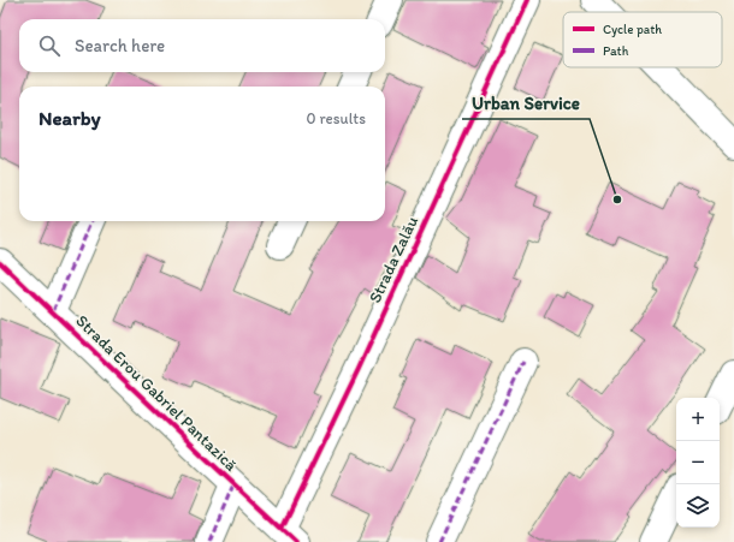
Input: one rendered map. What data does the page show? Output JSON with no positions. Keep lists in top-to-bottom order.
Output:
{
  "streets": {
    "street": ["Strada Zalău", "Strada Erou Gabriel Pantazică"]
  },
  "crossings": [
    ["Strada Zalău", "Strada Erou Gabriel Pantazică"]
  ],
  "places": ["Urban Service"],
  "legend": ["Cycle path", "Path"],
  "page": {
    "search": "Search here",
    "heading": ["Nearby", "0 results"],
    "map_buttons": ["+", "−"]
  }
}
